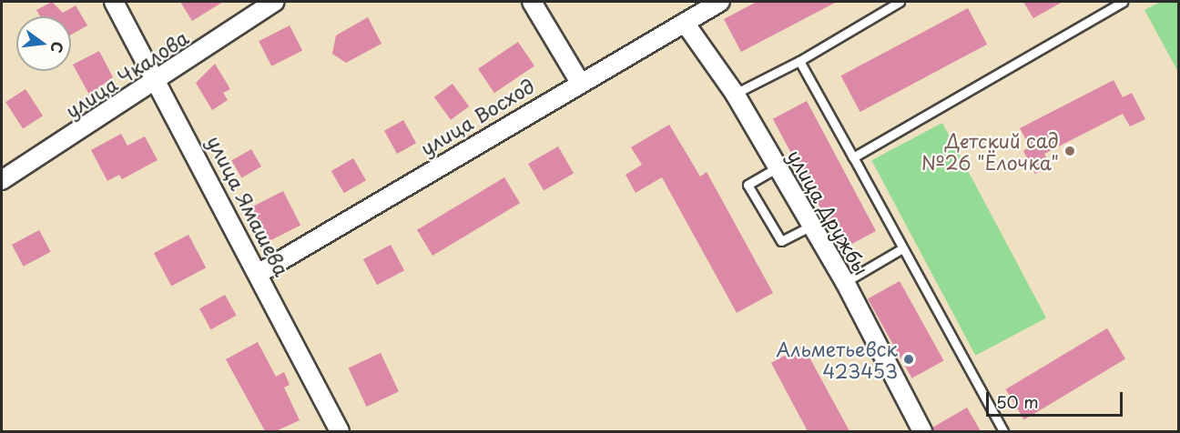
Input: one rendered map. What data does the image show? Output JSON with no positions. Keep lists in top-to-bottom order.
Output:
{
  "streets": {
    "street": [
      "улица Чкалова",
      "улица Восход",
      "улица Ямашева",
      "улица Дружбы"
    ]
  },
  "crossings": [
    ["улица Чкалова", "улица Ямашева"],
    ["улица Восход", "улица Ямашева"],
    ["улица Восход", "улица Дружбы"]
  ],
  "places": ["Детский сад №26 \"Ёлочка\"", "Альметьевск 423453"],
  "scale_bar": "50 m",
  "north": "right"
}
